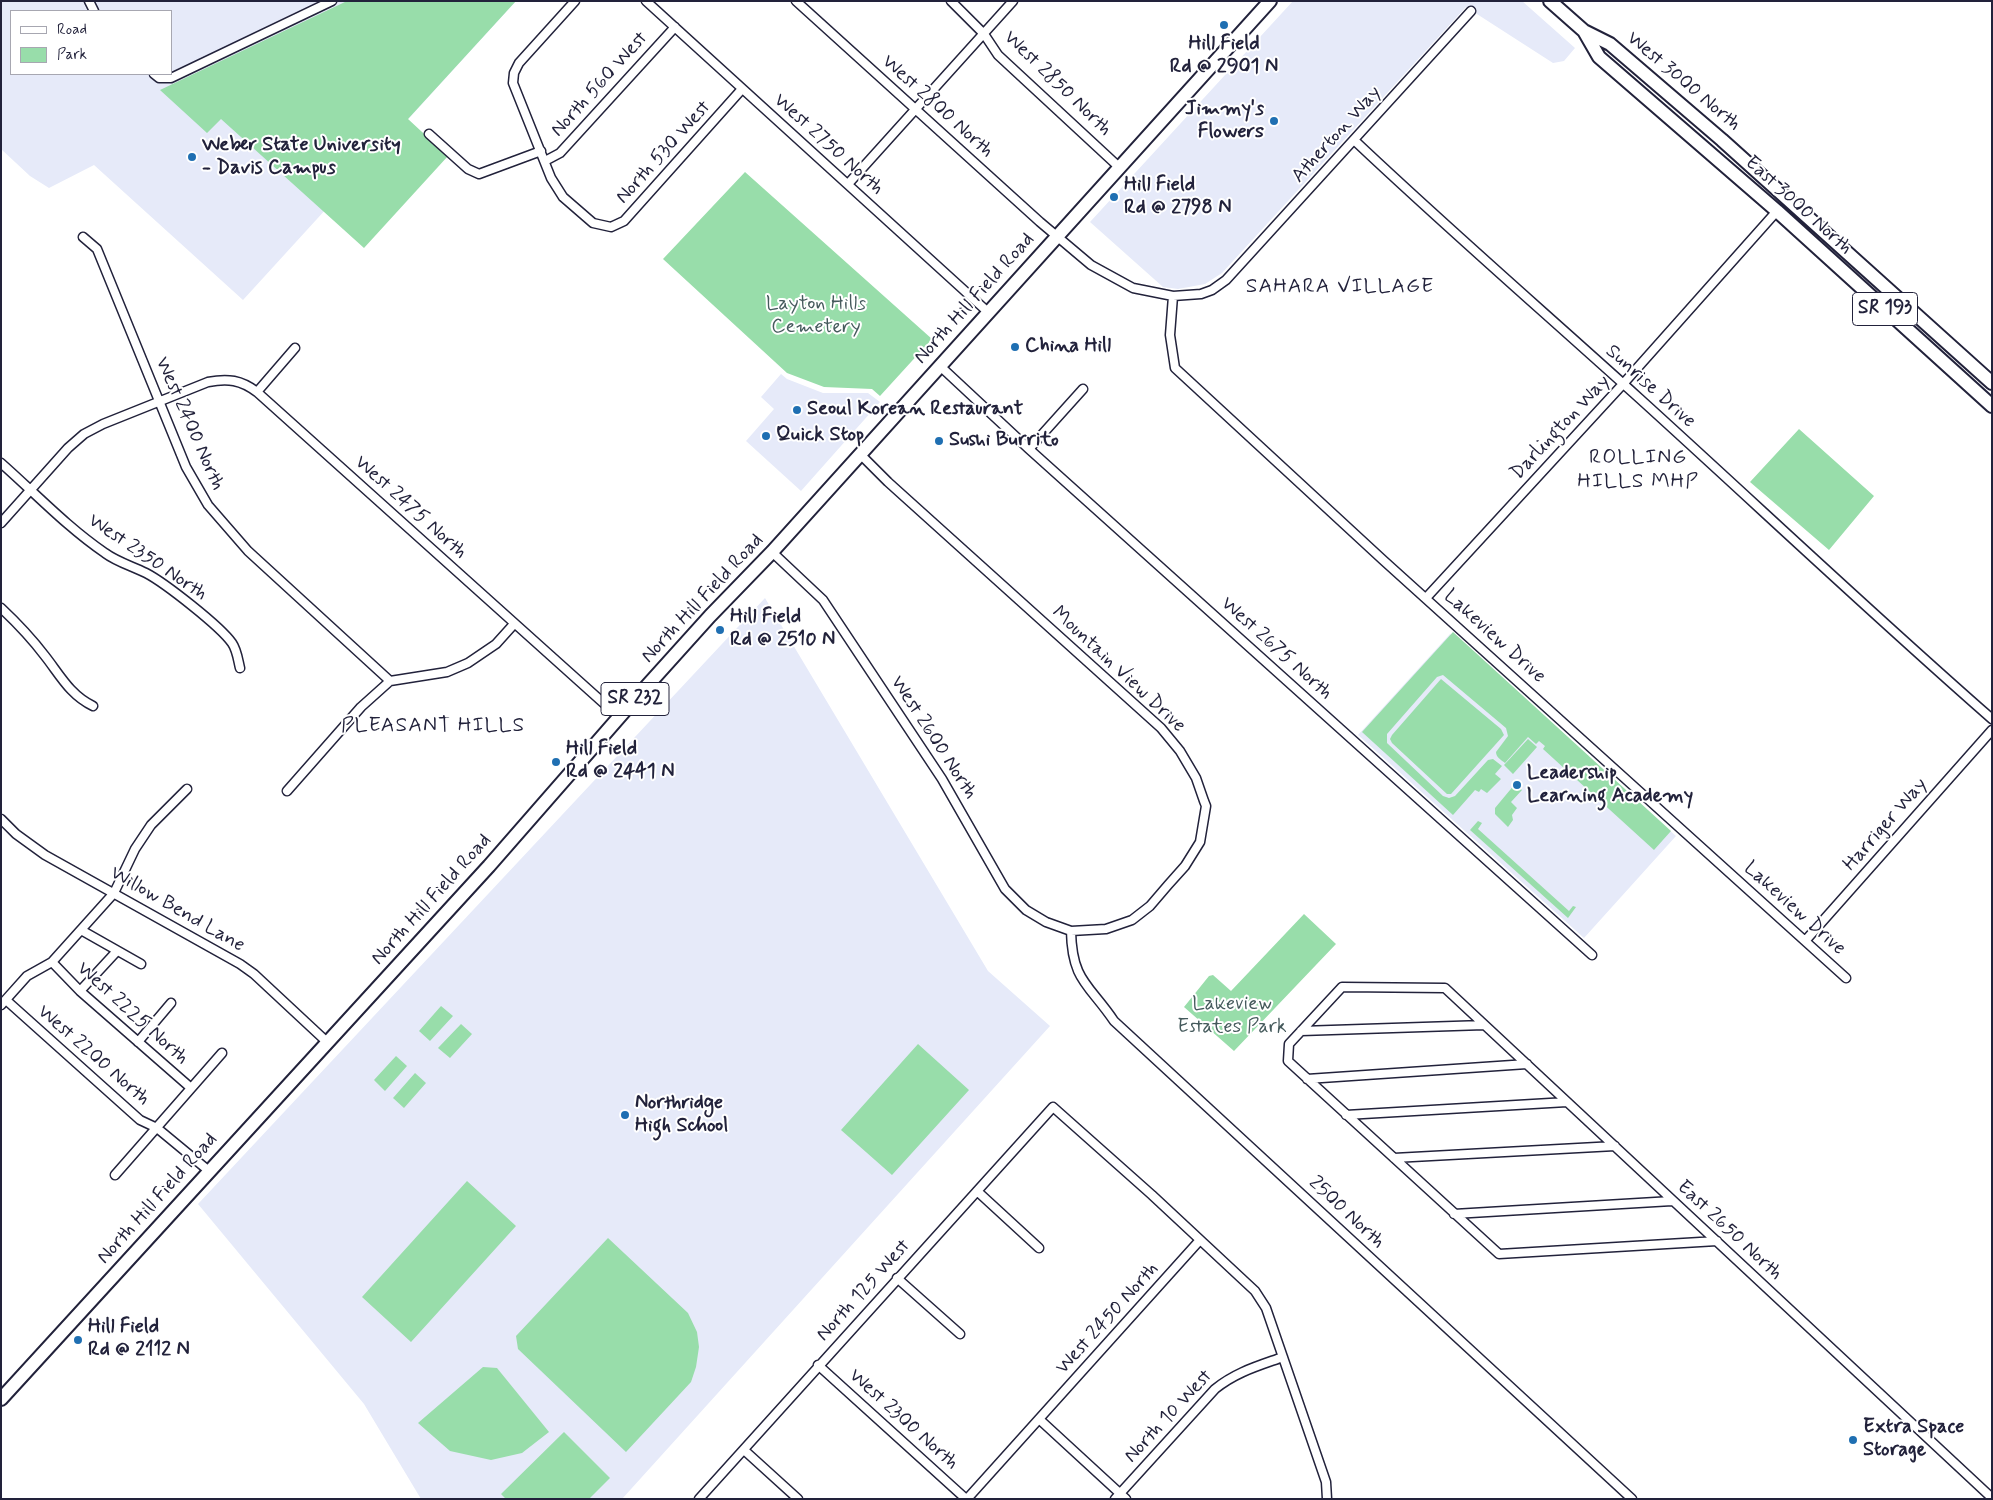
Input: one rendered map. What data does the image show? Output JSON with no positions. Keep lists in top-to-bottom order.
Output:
{
  "streets": {
    "main road": [
      "West 3000 North",
      "East 3000 North",
      "North Hill Field Road",
      "SR 193",
      "SR 232"
    ],
    "street": [
      "West 2850 North",
      "North 560 West",
      "West 2800 North",
      "Atherton Way",
      "West 2750 North",
      "North 530 West",
      "Sunrise Drive",
      "West 2400 North",
      "Darlington Way",
      "West 2475 North",
      "West 2350 North",
      "Lakeview Drive",
      "West 2675 North",
      "Mountain View Drive",
      "West 2600 North",
      "Harriger Way",
      "Willow Bend Lane",
      "West 2225 North",
      "West 2200 North",
      "2500 North",
      "East 2650 North",
      "North 125 West",
      "West 2450 North",
      "North 10 West",
      "West 2300 North"
    ]
  },
  "crossings": [
    ["West 3000 North", "East 3000 North"],
    ["West 2850 North", "North Hill Field Road"],
    ["North 560 West", "West 2750 North"],
    ["North 560 West", "North 530 West"],
    ["West 2800 North", "Atherton Way"],
    ["West 2800 North", "North Hill Field Road"],
    ["West 2800 North", "Lakeview Drive"],
    ["Atherton Way", "Sunrise Drive"],
    ["Atherton Way", "Lakeview Drive"],
    ["West 2750 North", "North 530 West"],
    ["West 2750 North", "North Hill Field Road"],
    ["East 3000 North", "Darlington Way"],
    ["North Hill Field Road", "West 2475 North"],
    ["North Hill Field Road", "West 2675 North"],
    ["North Hill Field Road", "Mountain View Drive"],
    ["North Hill Field Road", "West 2600 North"],
    ["North Hill Field Road", "Willow Bend Lane"],
    ["North Hill Field Road", "West 2200 North"],
    ["Sunrise Drive", "Darlington Way"],
    ["West 2400 North", "West 2475 North"],
    ["Darlington Way", "Lakeview Drive"],
    ["West 2475 North", "West 2350 North"],
    ["Lakeview Drive", "Harriger Way"],
    ["Mountain View Drive", "West 2600 North"],
    ["Mountain View Drive", "2500 North"],
    ["West 2600 North", "2500 North"],
    ["North 125 West", "West 2450 North"],
    ["North 125 West", "West 2300 North"],
    ["West 2450 North", "West 2300 North"]
  ],
  "districts": ["SAHARA VILLAGE", "ROLLING HILLS MHP", "PLEASANT HILLS"],
  "parks": ["Layton Hills Cemetery", "Lakeview Estates Park"],
  "places": [
    "Hill Field Rd @ 2901 N",
    "Jimmy's Flowers",
    "Weber State University - Davis Campus",
    "Hill Field Rd @ 2798 N",
    "China Hill",
    "Seoul Korean Restaurant",
    "Quick Stop",
    "Sushi Burrito",
    "Hill Field Rd @ 2510 N",
    "Hill Field Rd @ 2441 N",
    "Leadership Learning Academy",
    "Northridge High School",
    "Hill Field Rd @ 2112 N",
    "Extra Space Storage"
  ],
  "legend": ["Road", "Park"]
}
